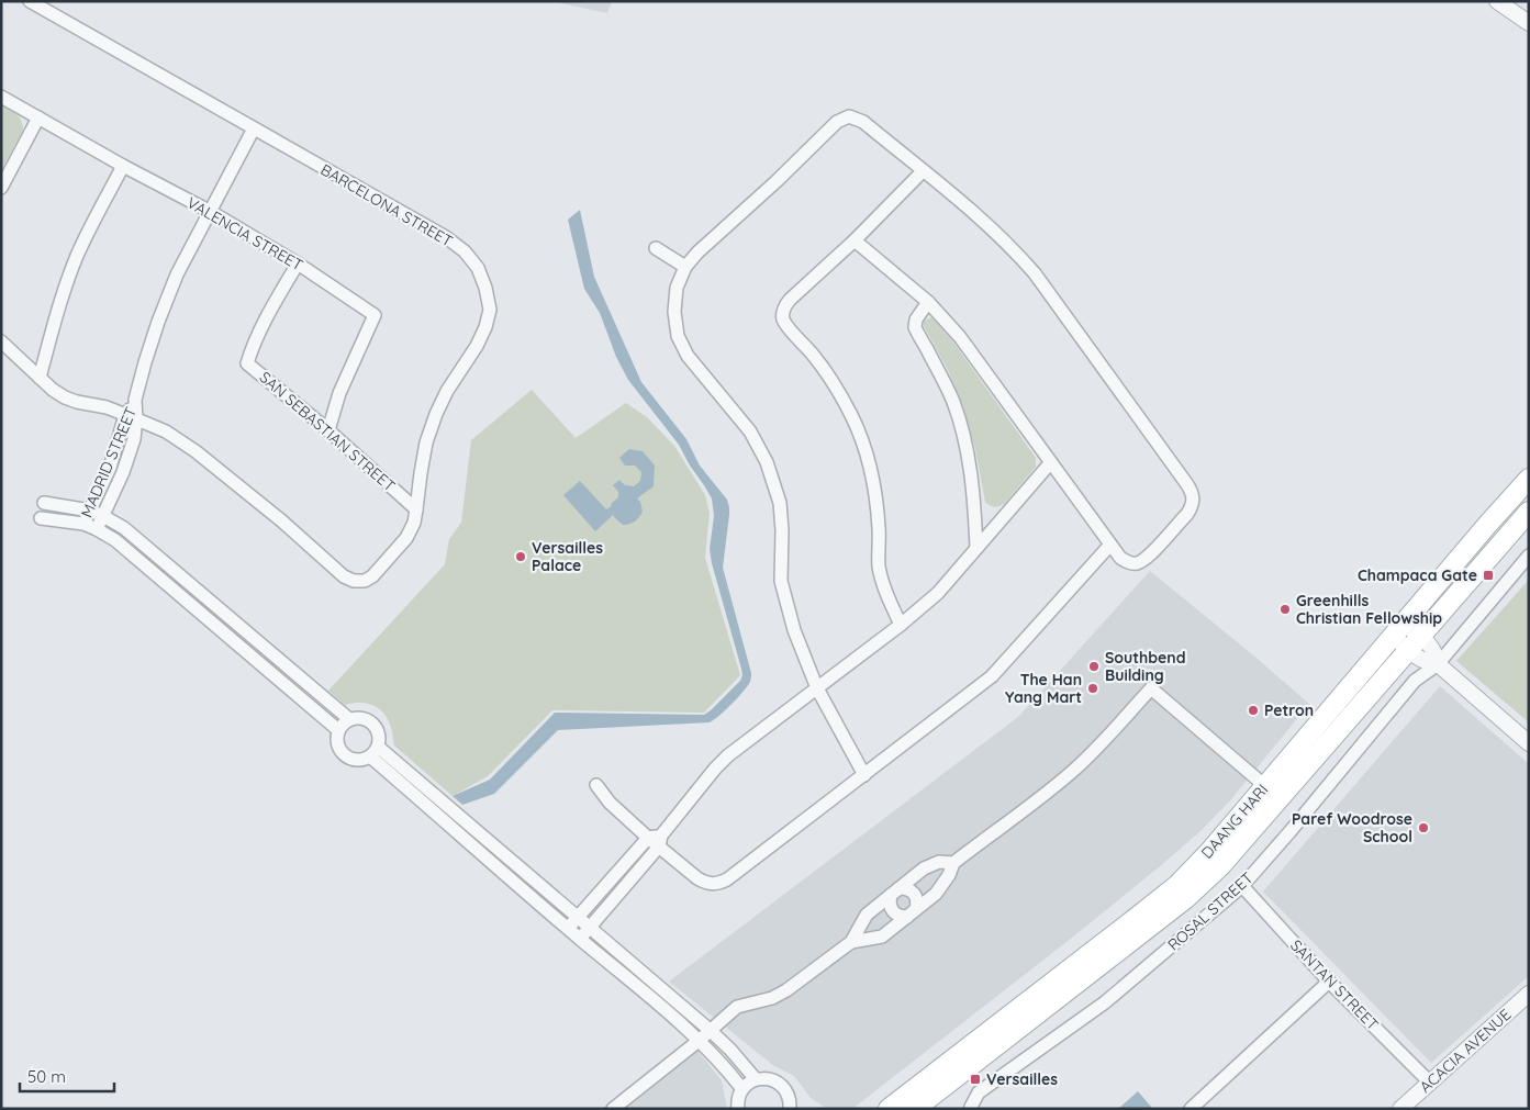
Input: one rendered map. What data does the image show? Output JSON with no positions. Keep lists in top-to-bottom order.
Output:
{
  "streets": {
    "main road": ["DAANG HARI"],
    "street": [
      "BARCELONA STREET",
      "VALENCIA STREET",
      "SAN SEBASTIAN STREET",
      "MADRID STREET",
      "ROSAL STREET",
      "SANTAN STREET",
      "ACACIA AVENUE"
    ]
  },
  "crossings": [
    ["BARCELONA STREET", "SAN SEBASTIAN STREET"],
    ["BARCELONA STREET", "MADRID STREET"],
    ["VALENCIA STREET", "SAN SEBASTIAN STREET"],
    ["VALENCIA STREET", "MADRID STREET"],
    ["DAANG HARI", "ROSAL STREET"],
    ["ROSAL STREET", "SANTAN STREET"],
    ["SANTAN STREET", "ACACIA AVENUE"]
  ],
  "places": {
    "other": [
      "Versailles Palace",
      "Greenhills Christian Fellowship",
      "Southbend Building",
      "The Han Yang Mart",
      "Petron",
      "Paref Woodrose School"
    ],
    "transit": ["Champaca Gate", "Versailles"]
  },
  "scale_bar": "50 m"
}
